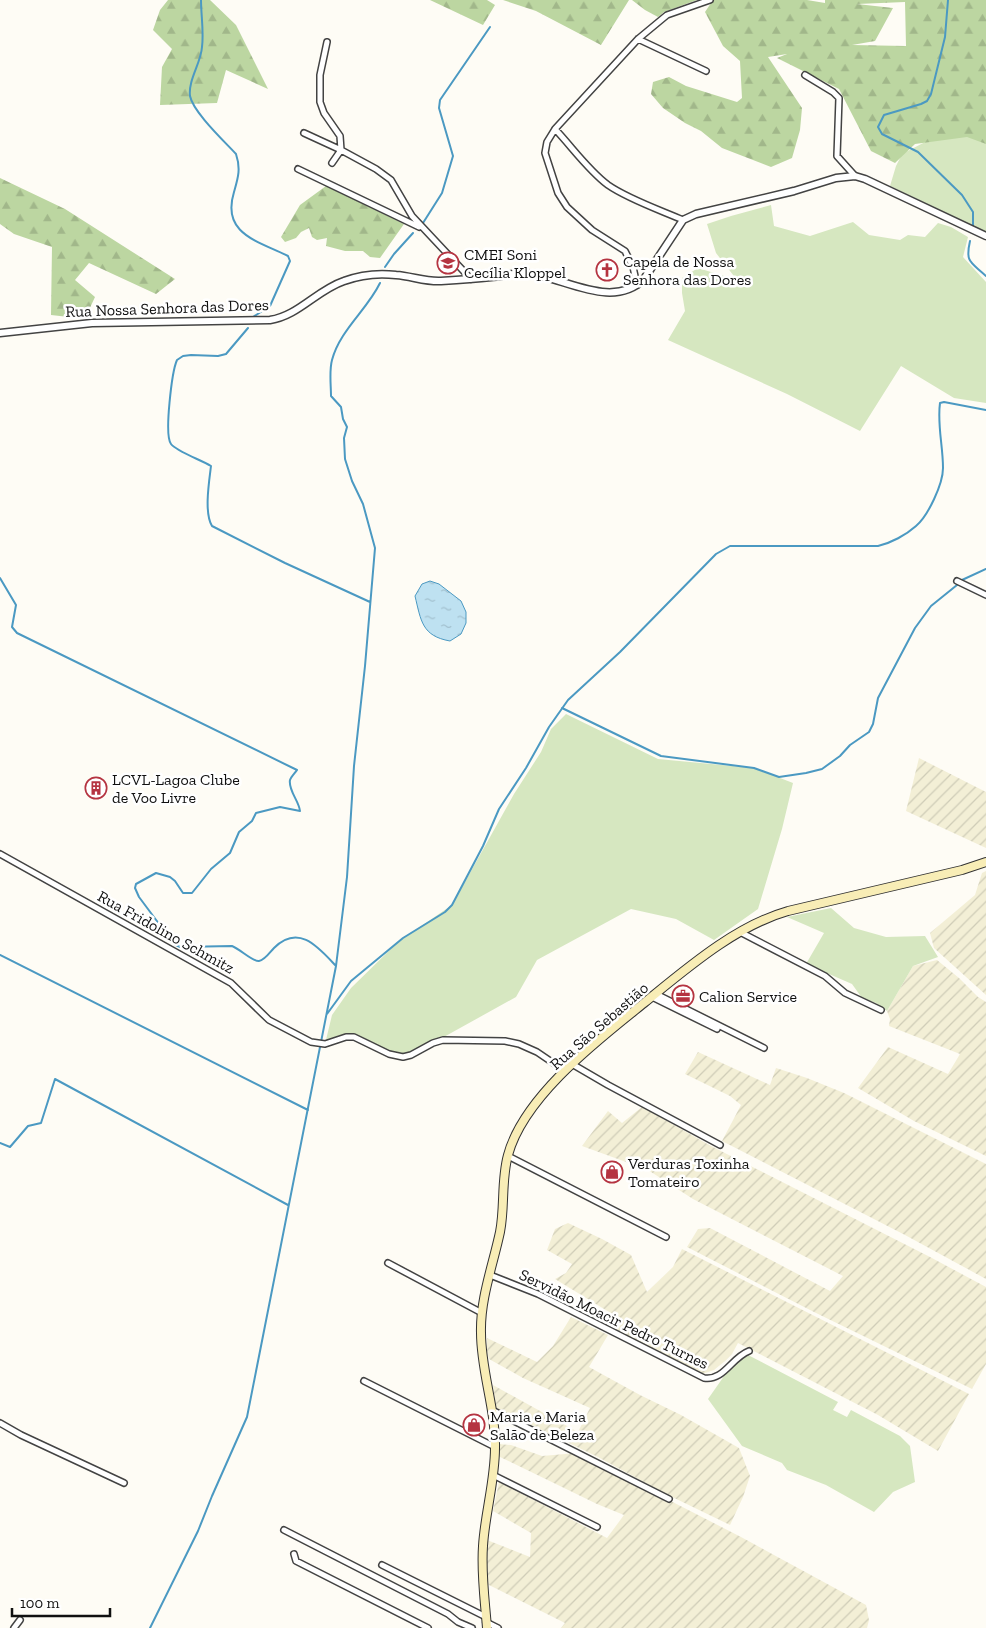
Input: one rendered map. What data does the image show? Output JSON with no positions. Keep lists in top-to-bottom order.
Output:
{
  "streets": {
    "main road": ["Rua São Sebastião"],
    "street": ["Rua Nossa Senhora das Dores", "Rua Fridolino Schmitz", "Servidão Moacir Pedro Turnes"]
  },
  "crossings": [
    ["Rua Fridolino Schmitz", "Rua São Sebastião"],
    ["Rua São Sebastião", "Servidão Moacir Pedro Turnes"]
  ],
  "places": {
    "school or university": ["CMEI Soni Cecília Kloppel"],
    "church": ["Capela de Nossa Senhora das Dores"],
    "building": ["LCVL-Lagoa Clube de Voo Livre"],
    "office": ["Calion Service"],
    "shop": ["Verduras Toxinha Tomateiro", "Maria e Maria Salão de Beleza"]
  },
  "scale_bar": "100 m"
}
